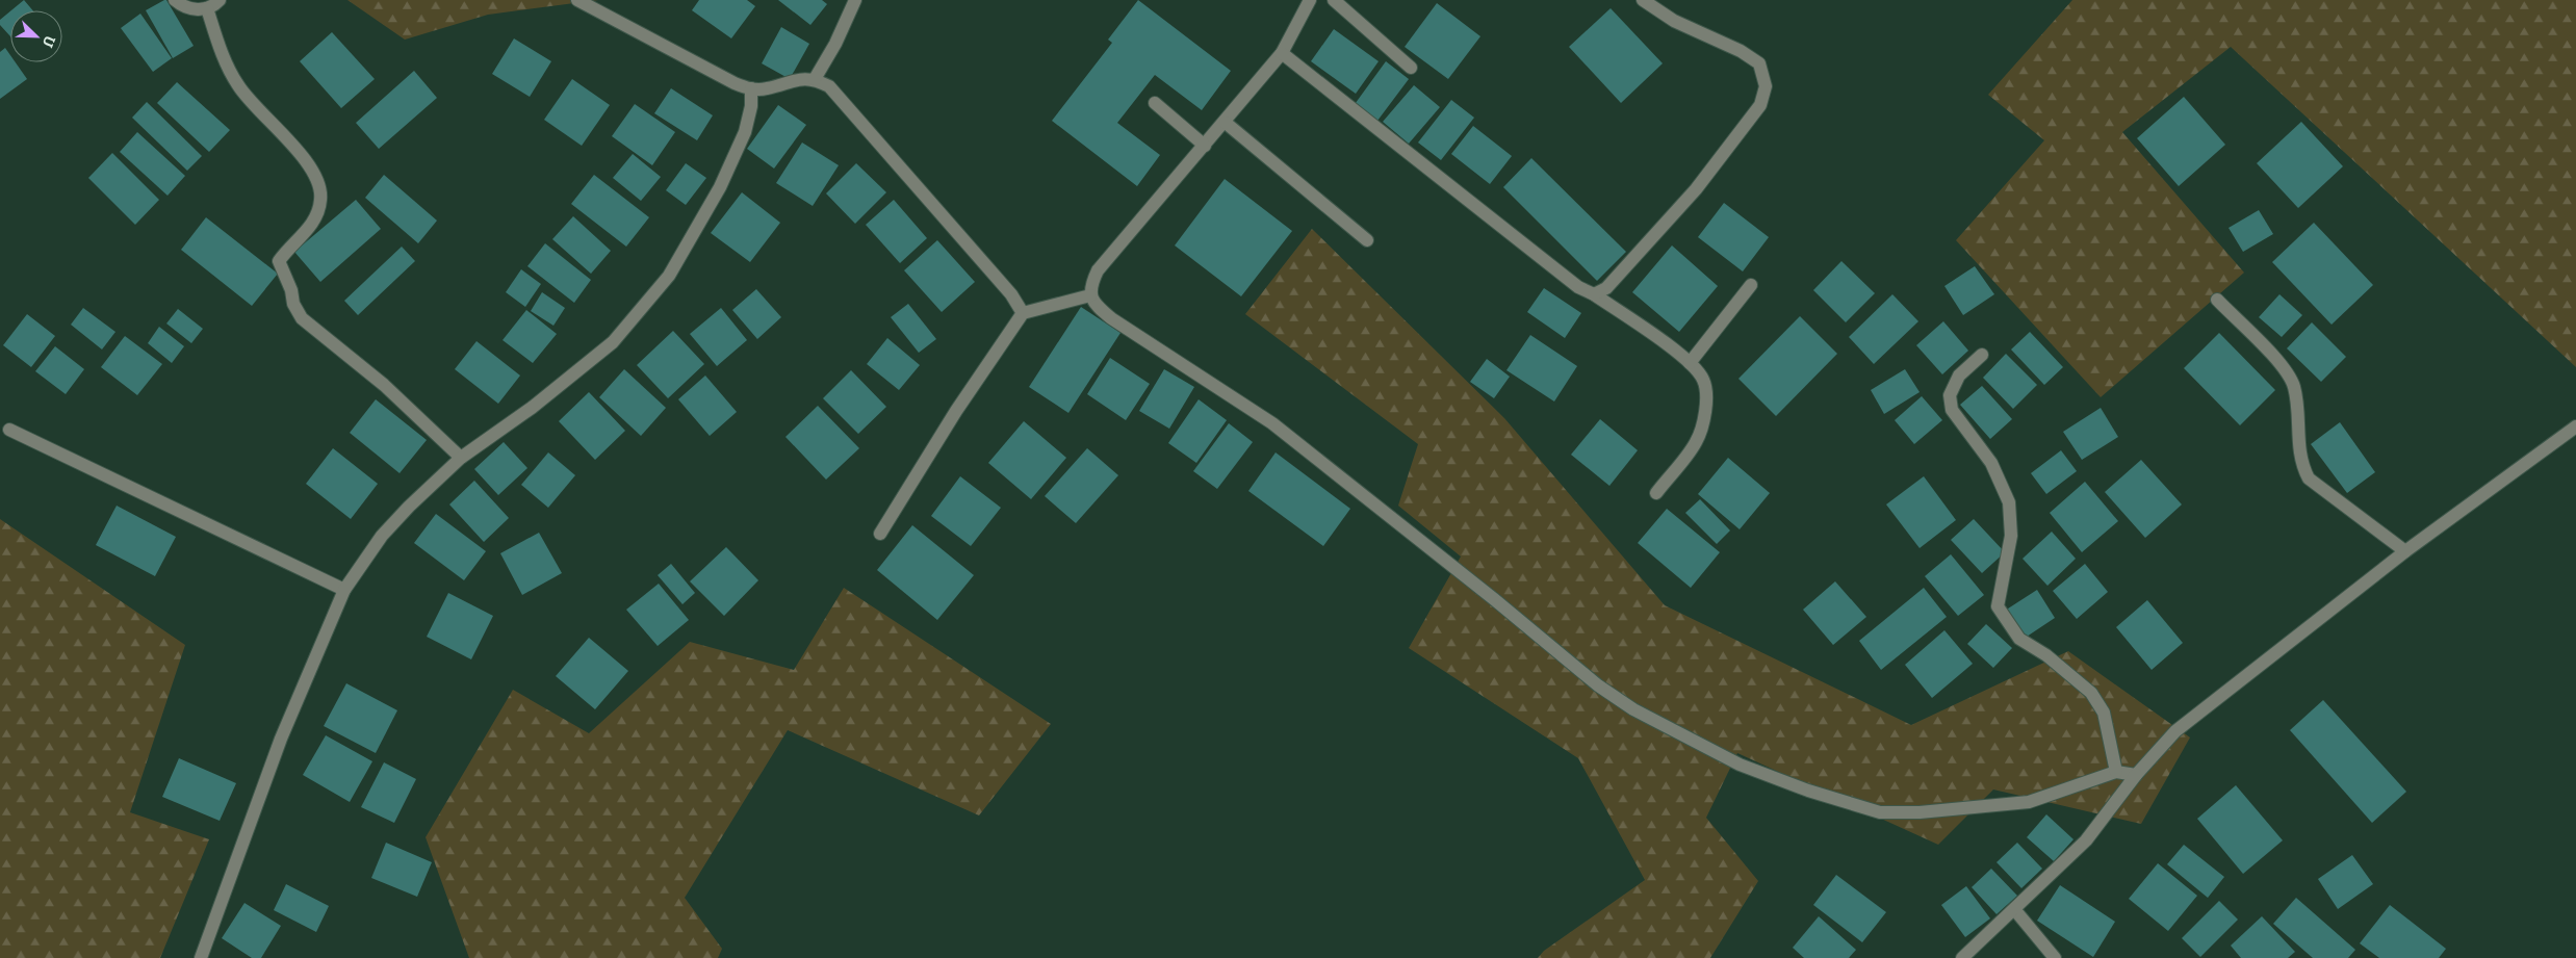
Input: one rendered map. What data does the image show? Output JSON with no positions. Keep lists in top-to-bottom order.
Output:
{
  "north": "bottom right"
}
